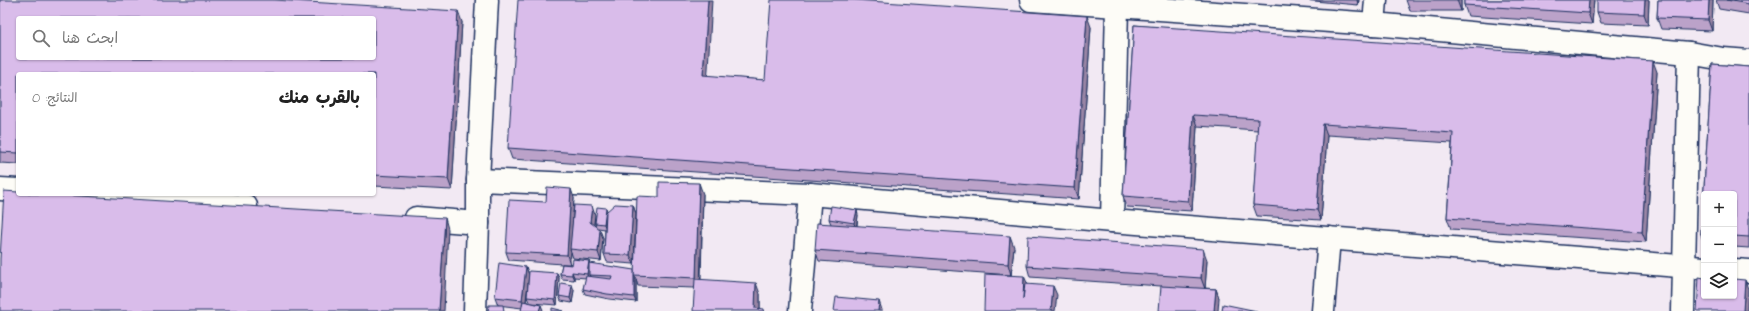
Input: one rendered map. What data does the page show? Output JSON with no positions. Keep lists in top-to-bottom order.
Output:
{
  "page": {
    "search": "ابحث هنا",
    "heading": ["بالقرب منك", "النتائج: 0"],
    "map_buttons": ["+", "−"]
  }
}
